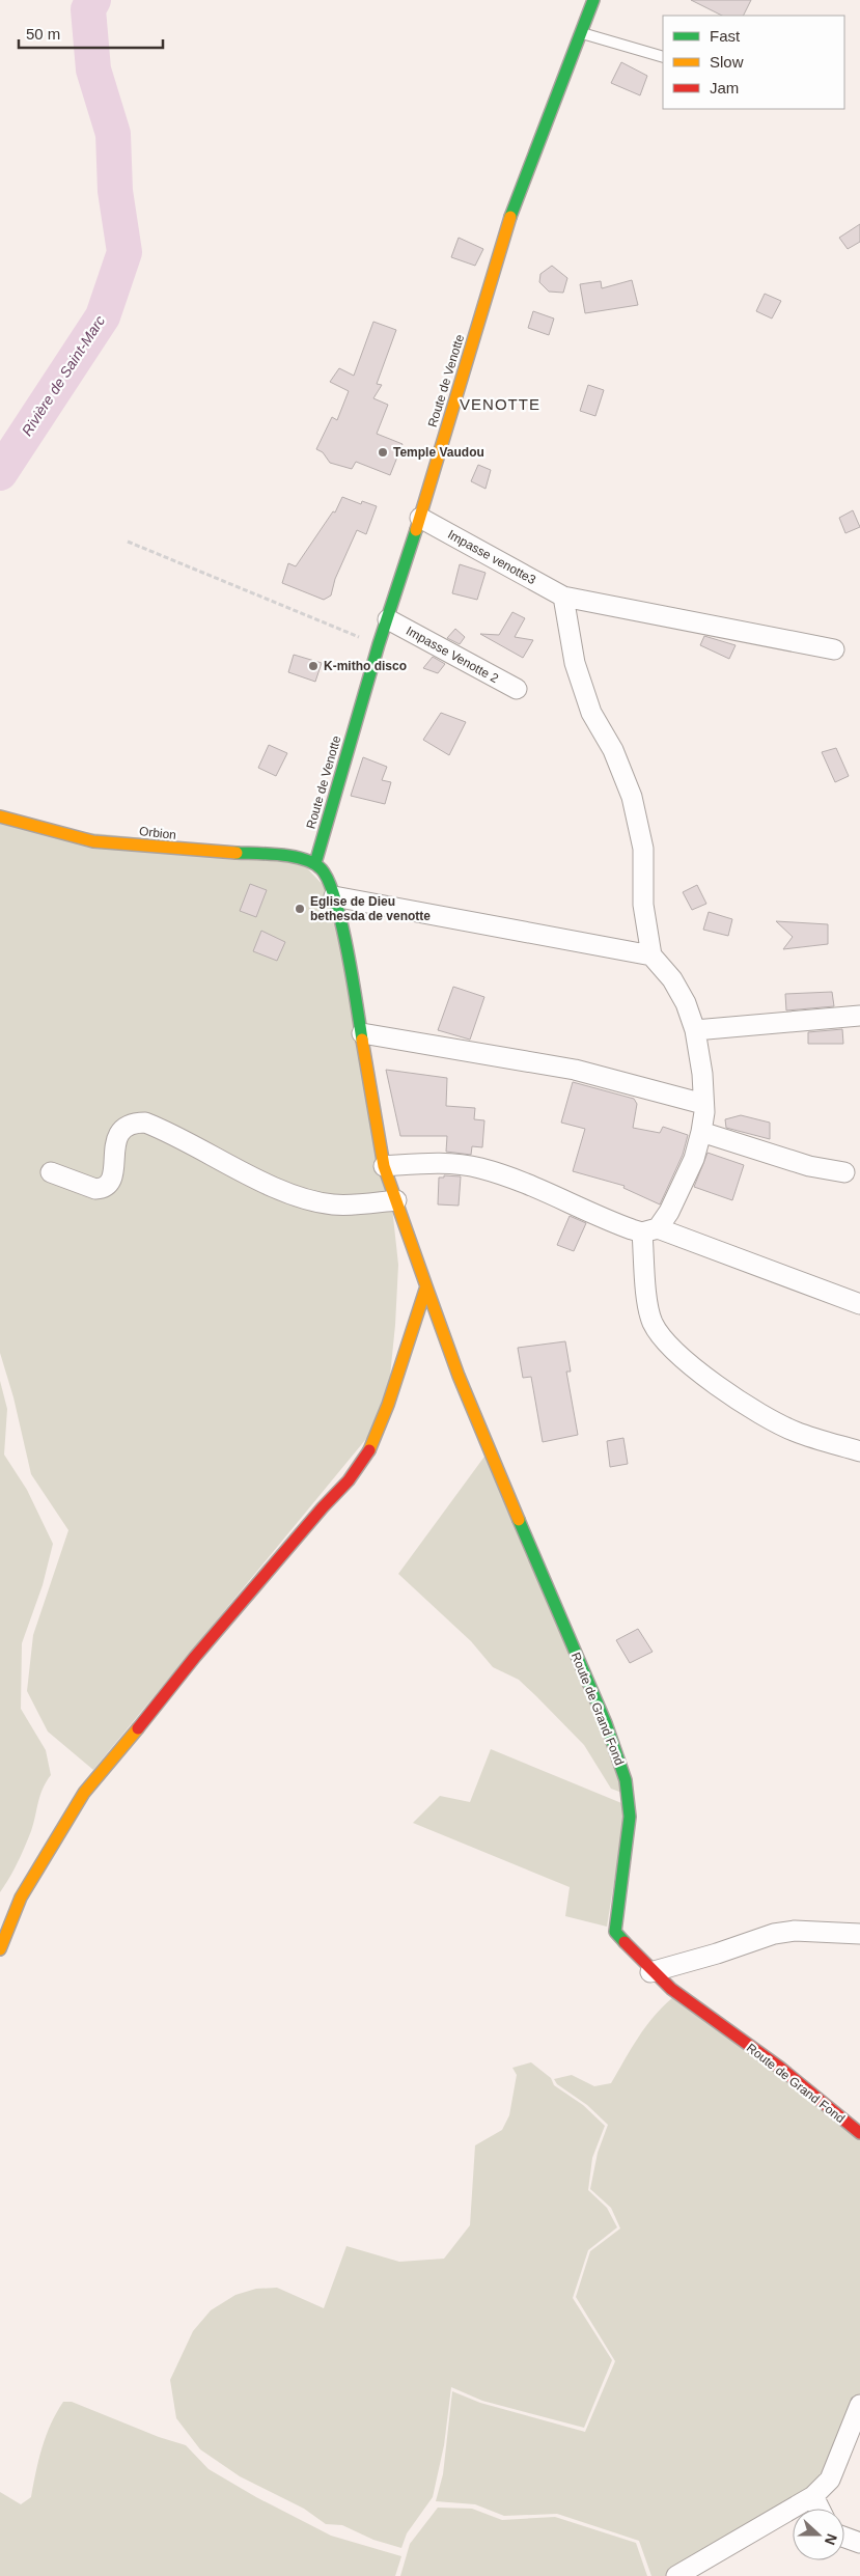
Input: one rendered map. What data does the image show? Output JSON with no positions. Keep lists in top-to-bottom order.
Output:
{
  "streets": {
    "street": [
      "Route de Venotte",
      "Impasse venotte3",
      "Impasse Venotte 2",
      "Orbion",
      "Route de Grand Fond"
    ]
  },
  "crossings": [
    ["Route de Venotte", "Impasse venotte3"],
    ["Route de Venotte", "Impasse Venotte 2"],
    ["Route de Venotte", "Orbion"],
    ["Route de Venotte", "Route de Grand Fond"],
    ["Orbion", "Route de Grand Fond"]
  ],
  "districts": ["VENOTTE"],
  "water": ["Rivière de Saint-Marc"],
  "places": ["Temple Vaudou", "K-mitho disco", "Eglise de Dieu bethesda de venotte"],
  "legend": ["Fast", "Slow", "Jam"],
  "scale_bar": "50 m",
  "north": "right"
}
